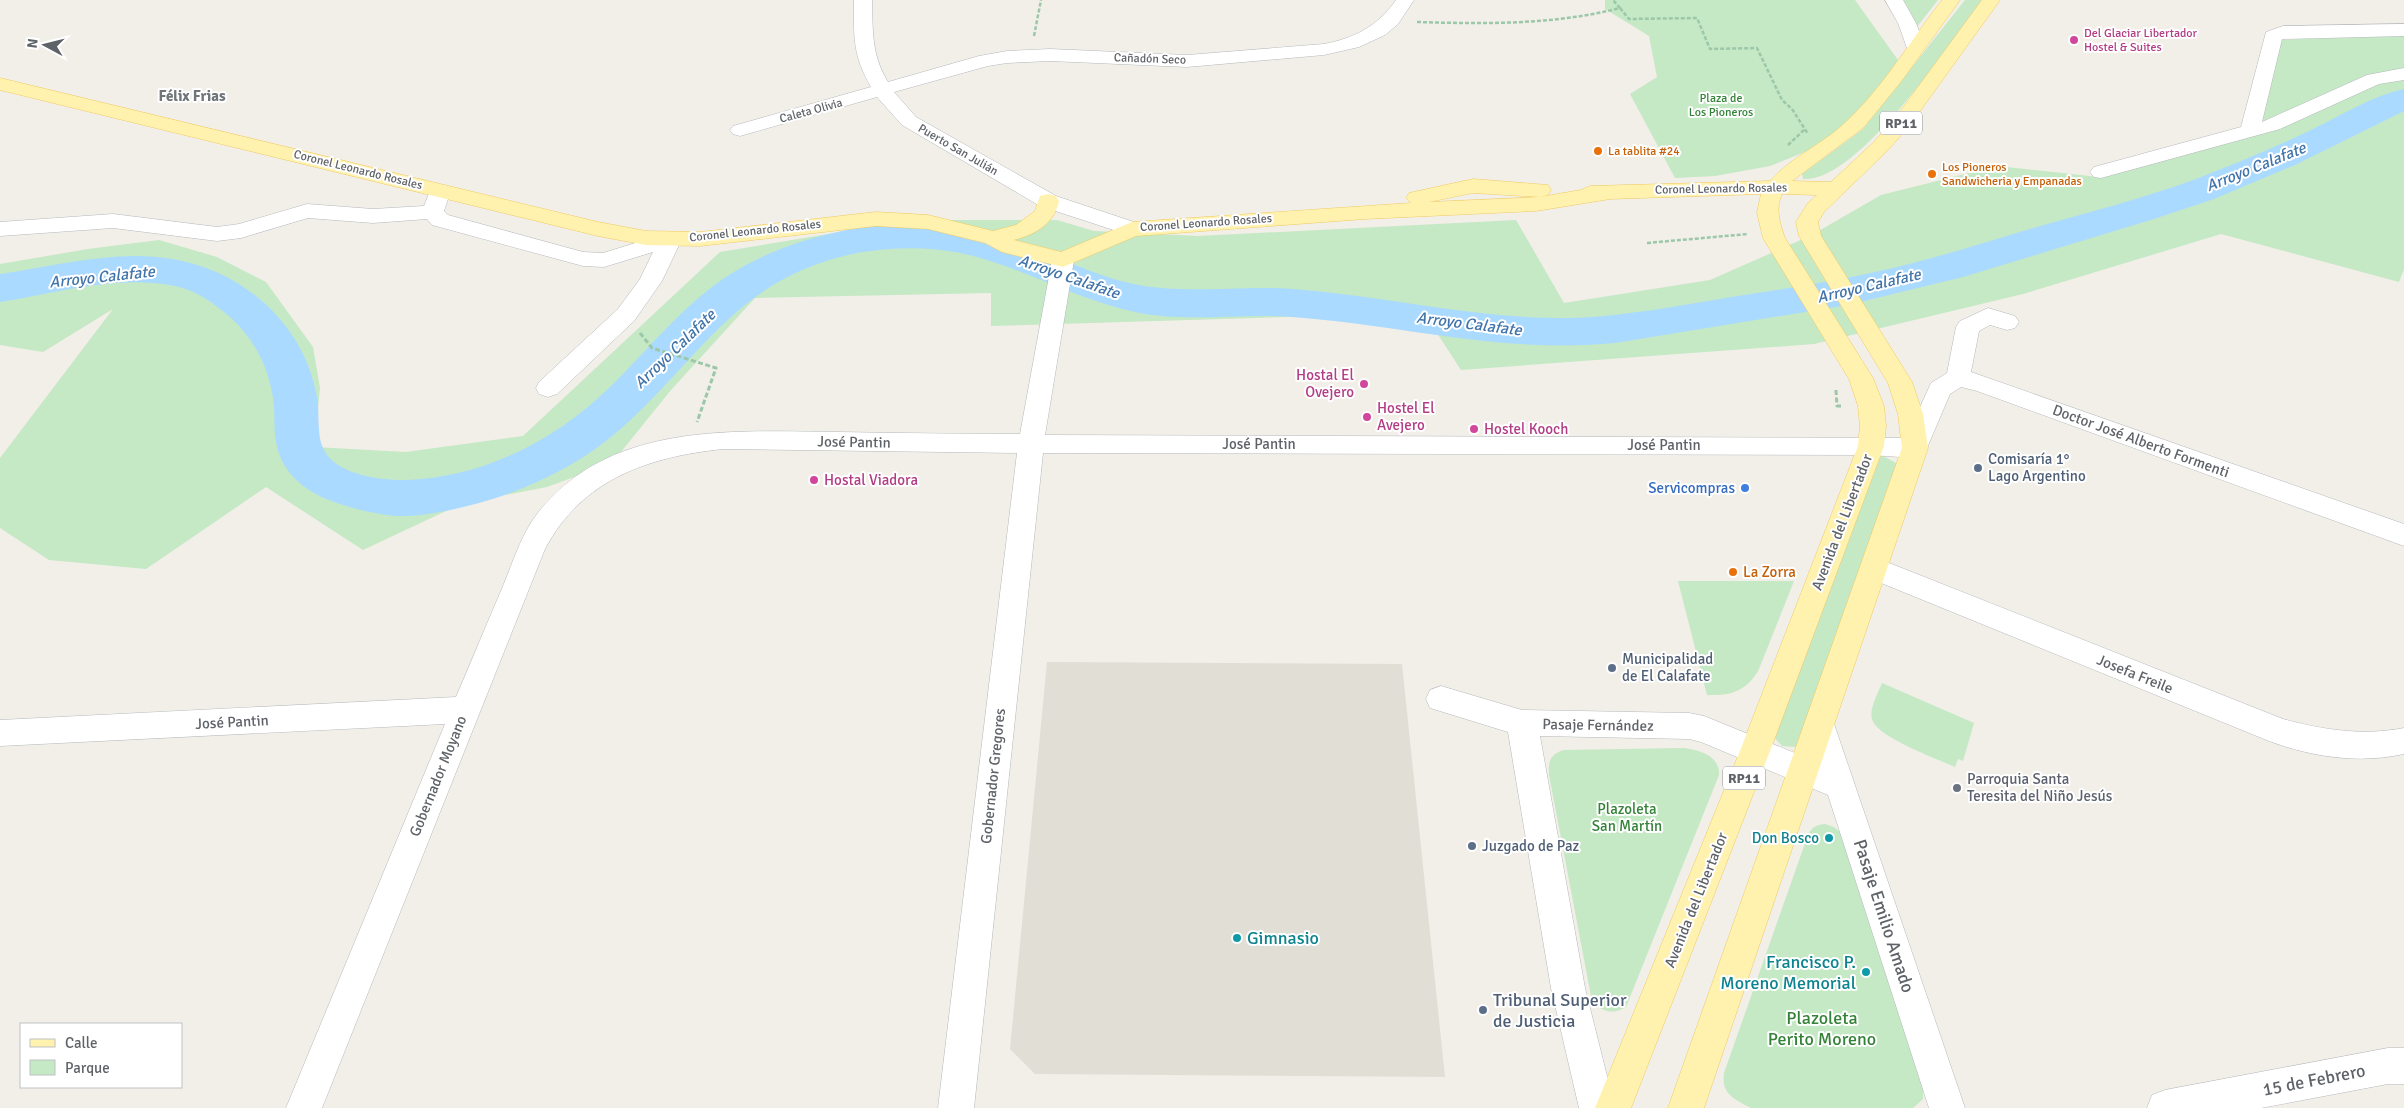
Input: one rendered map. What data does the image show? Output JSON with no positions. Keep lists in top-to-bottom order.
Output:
{
  "streets": {
    "main road": ["RP11", "Coronel Leonardo Rosales", "Avenida del Libertador"],
    "street": [
      "Cañadón Seco",
      "Caleta Olivia",
      "Puerto San Julián",
      "Doctor José Alberto Formenti",
      "José Pantin",
      "Josefa Freile",
      "Pasaje Fernández",
      "Gobernador Moyano",
      "Gobernador Gregores",
      "Pasaje Emilio Amado",
      "15 de Febrero"
    ]
  },
  "crossings": [
    ["Cañadón Seco", "Caleta Olivia"],
    ["Cañadón Seco", "Puerto San Julián"],
    ["Caleta Olivia", "Puerto San Julián"],
    ["RP11", "Coronel Leonardo Rosales"],
    ["RP11", "José Pantin"],
    ["RP11", "Avenida del Libertador"],
    ["RP11", "Josefa Freile"],
    ["RP11", "Pasaje Fernández"],
    ["RP11", "Pasaje Emilio Amado"],
    ["Puerto San Julián", "Coronel Leonardo Rosales"],
    ["Coronel Leonardo Rosales", "Gobernador Gregores"],
    ["José Pantin", "Avenida del Libertador"],
    ["José Pantin", "Gobernador Moyano"],
    ["José Pantin", "Gobernador Gregores"],
    ["Avenida del Libertador", "Pasaje Fernández"],
    ["Pasaje Fernández", "Pasaje Emilio Amado"]
  ],
  "districts": ["Félix Frias"],
  "water": ["Arroyo Calafate"],
  "parks": ["Plaza de Los Pioneros", "Plazoleta San Martín", "Plazoleta Perito Moreno"],
  "places": [
    "Del Glaciar Libertador Hostel & Suites",
    "La tablita #24",
    "Los Pioneros Sandwicheria y Empanadas",
    "Hostal El Ovejero",
    "Hostel El Avejero",
    "Hostel Kooch",
    "Comisaría 1° Lago Argentino",
    "Hostal Viadora",
    "Servicompras",
    "La Zorra",
    "Municipalidad de El Calafate",
    "Parroquia Santa Teresita del Niño Jesús",
    "Don Bosco",
    "Juzgado de Paz",
    "Gimnasio",
    "Francisco P. Moreno Memorial",
    "Tribunal Superior de Justicia"
  ],
  "legend": ["Calle", "Parque"],
  "north": "left"
}
